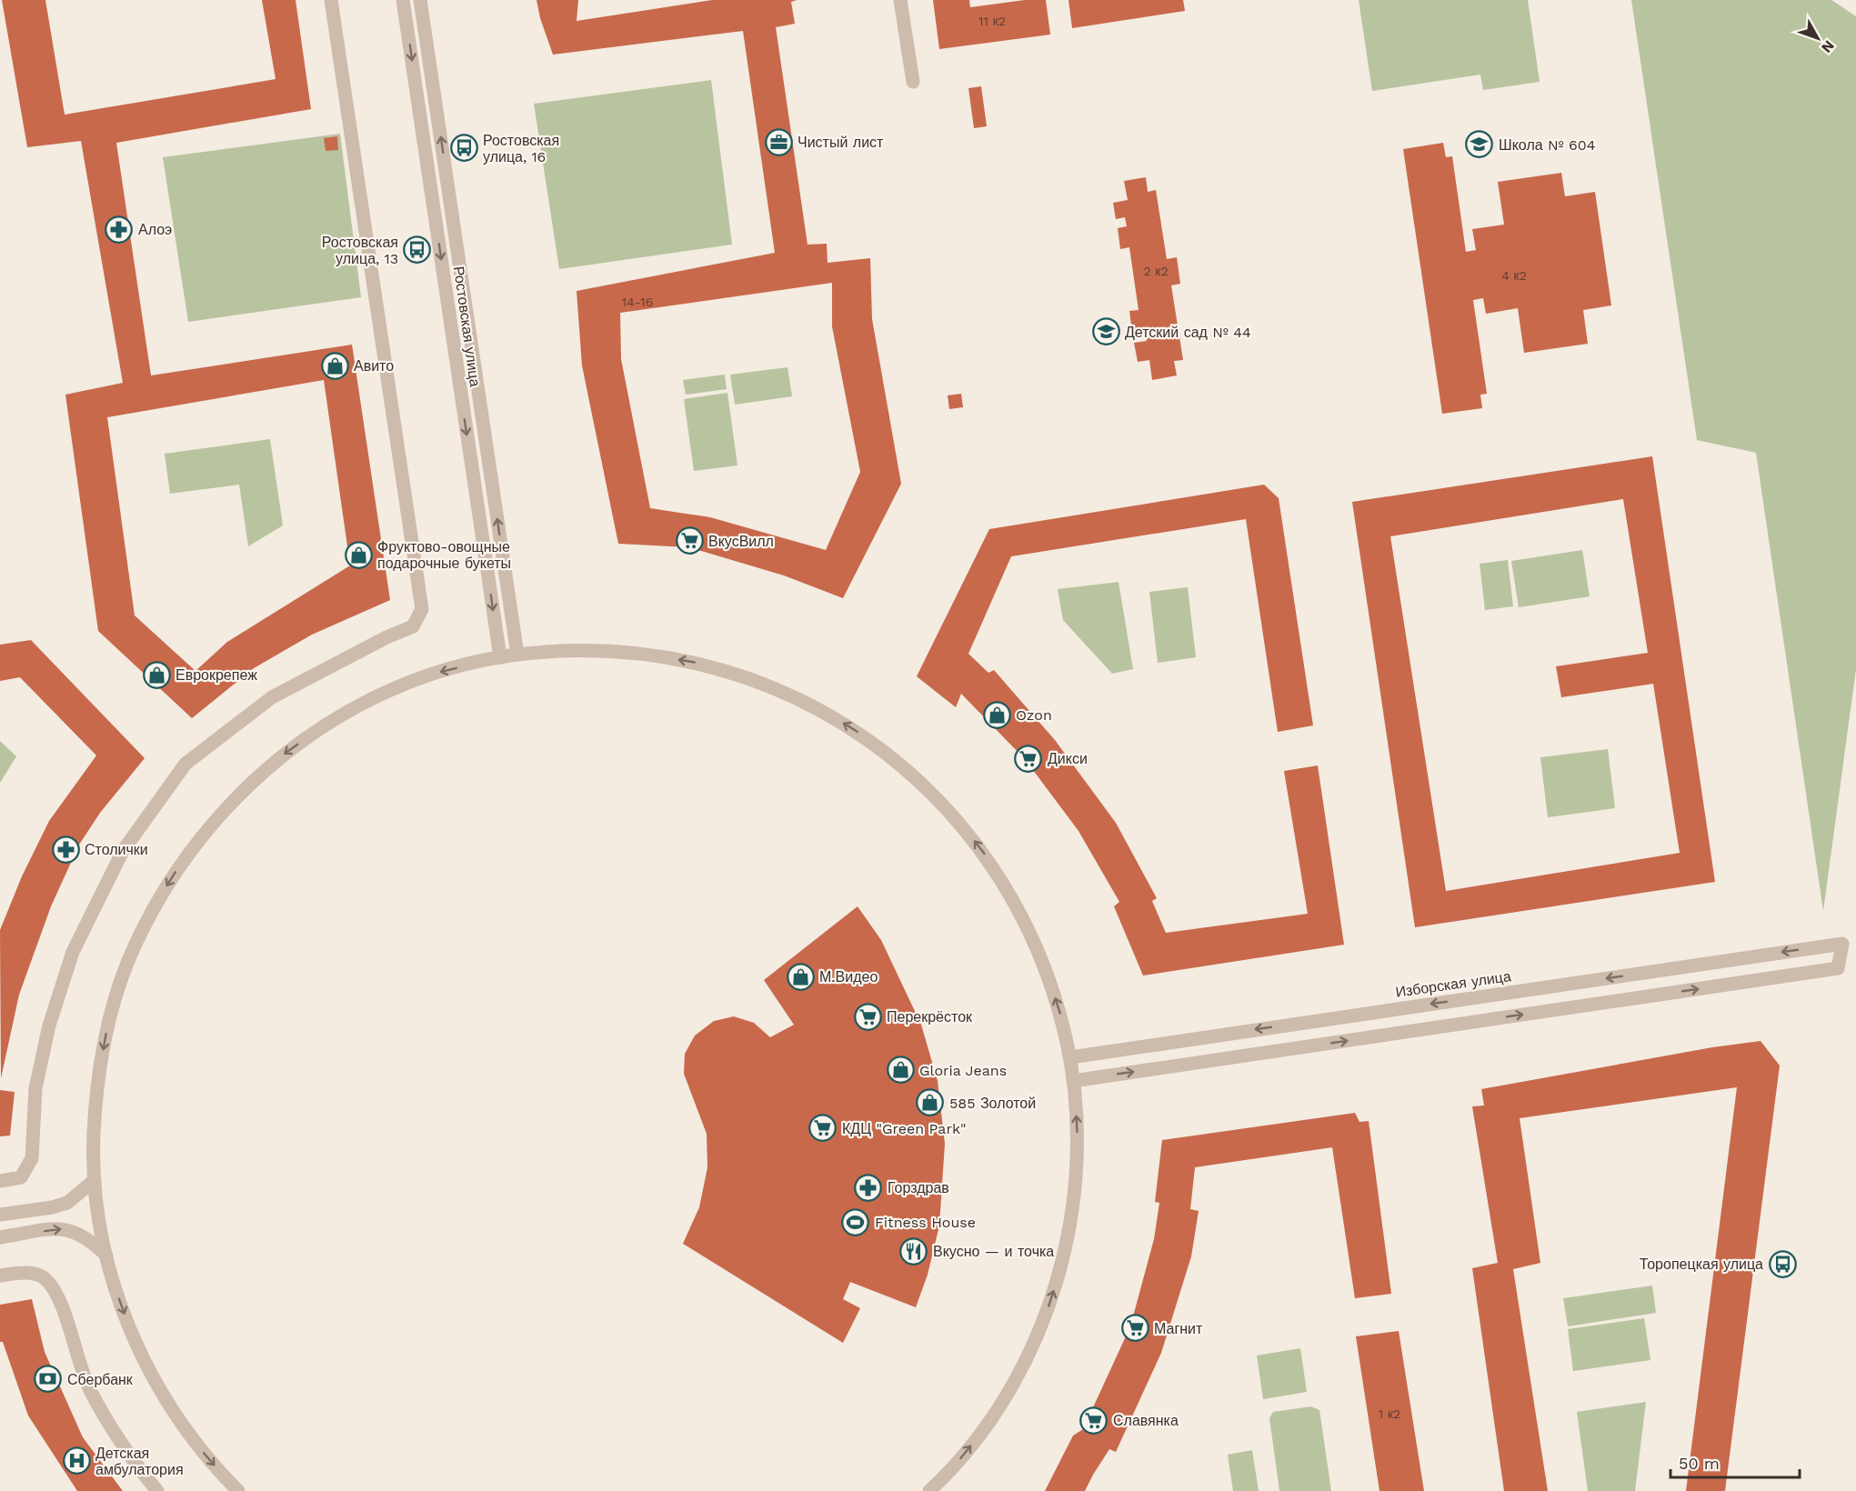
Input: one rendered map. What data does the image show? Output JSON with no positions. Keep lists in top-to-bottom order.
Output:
{
  "streets": {
    "street": ["Ростовская улица", "Изборская улица"]
  },
  "places": {
    "office": ["Чистый лист"],
    "school or university": ["Школа № 604", "Детский сад № 44"],
    "bus stop": ["Ростовская улица, 16", "Ростовская улица, 13", "Торопецкая улица"],
    "pharmacy": ["Алоэ", "Столички", "Горздрав"],
    "shop": [
      "Авито",
      "Фруктово-овощные подарочные букеты",
      "Еврокрепеж",
      "Ozon",
      "М.Видео",
      "Gloria Jeans",
      "585 Золотой"
    ],
    "supermarket": [
      "ВкусВилл",
      "Дикси",
      "Перекрёсток",
      "КДЦ \"Green Park\"",
      "Магнит",
      "Славянка"
    ],
    "sports": ["Fitness House"],
    "restaurant": ["Вкусно — и точка"],
    "bank": ["Сбербанк"],
    "hospital": ["Детская амбулатория"]
  },
  "house_numbers": [
    "11 к2",
    "2 к2",
    "4 к2",
    "14-16",
    "1 к2"
  ],
  "scale_bar": "50 m",
  "north": "bottom right"
}
